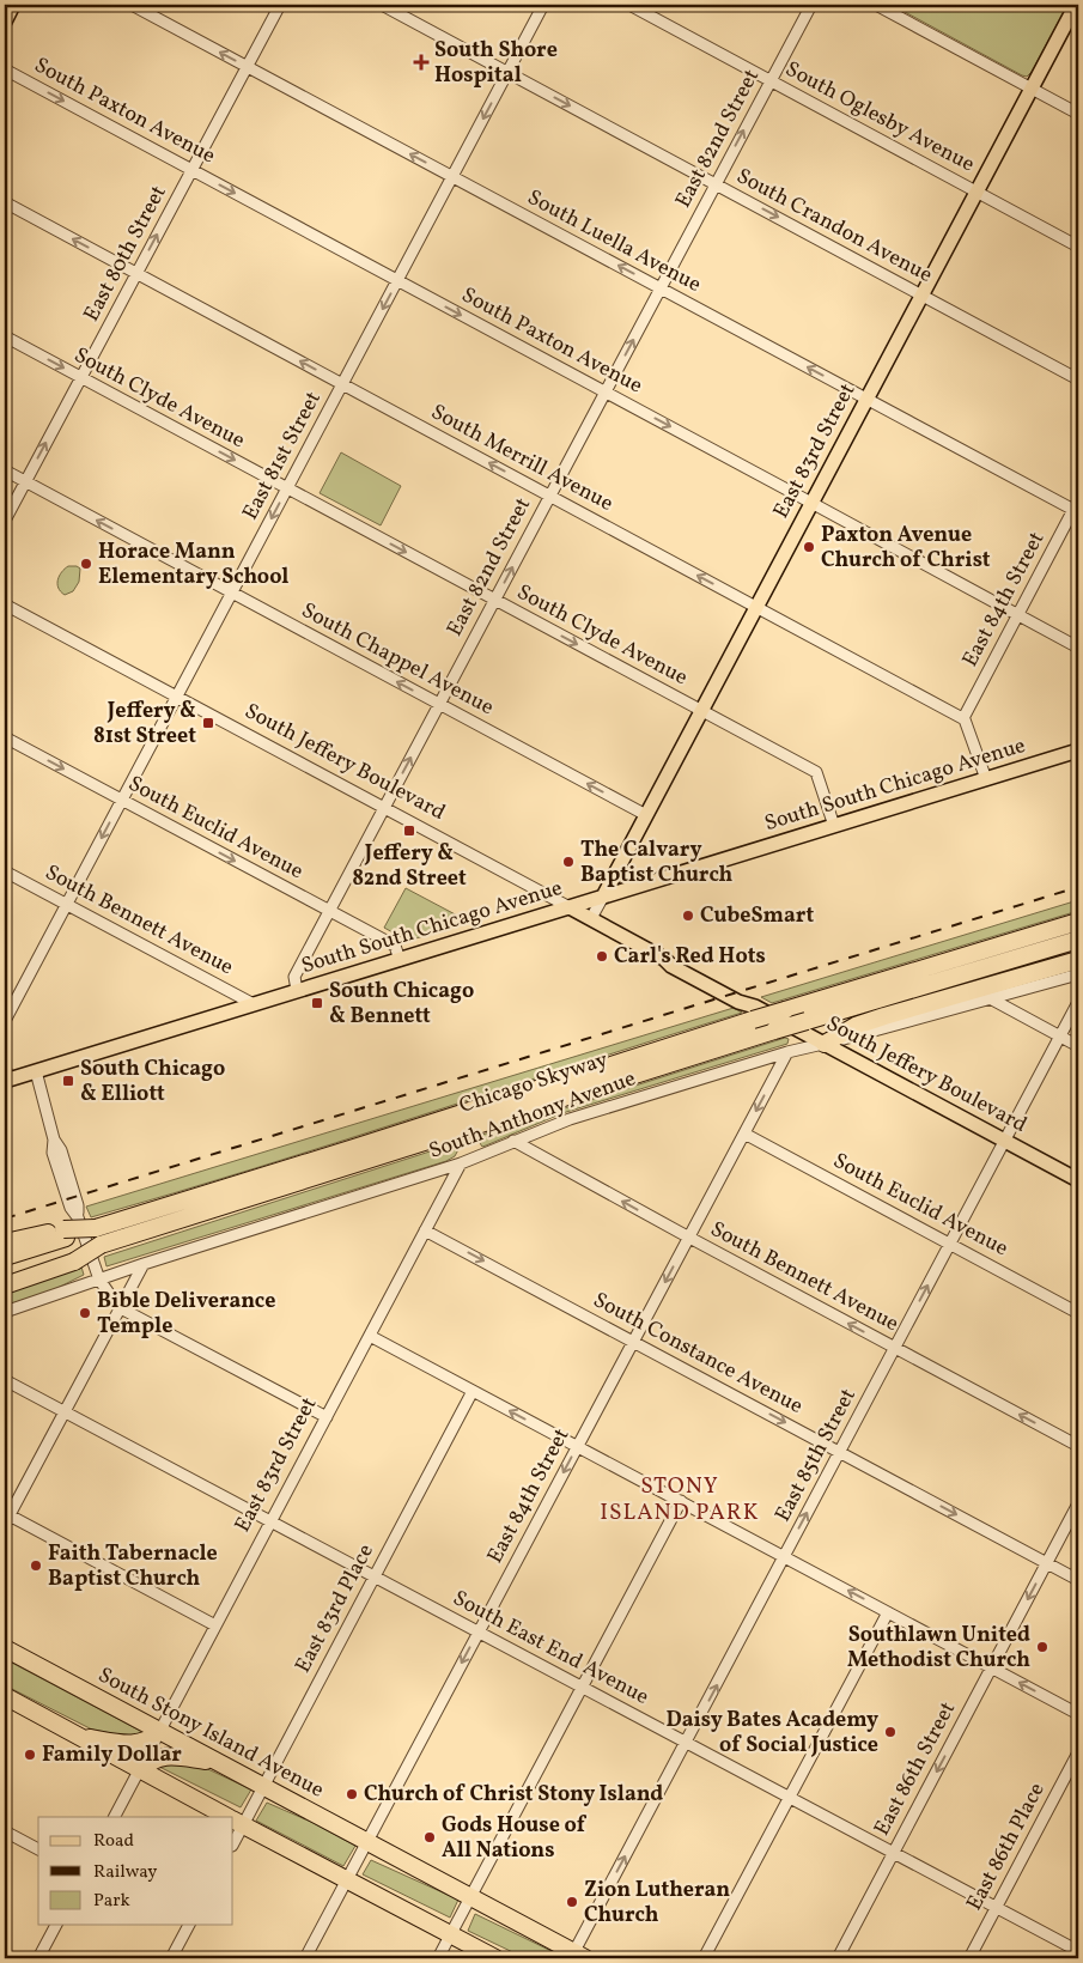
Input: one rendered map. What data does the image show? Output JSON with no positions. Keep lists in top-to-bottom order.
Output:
{
  "streets": {
    "highway": ["Chicago Skyway", "South Stony Island Avenue"],
    "main road": ["East 83rd Street", "South Jeffery Boulevard", "South South Chicago Avenue"],
    "street": [
      "South Paxton Avenue",
      "South Oglesby Avenue",
      "East 82nd Street",
      "South Crandon Avenue",
      "South Luella Avenue",
      "East 80th Street",
      "South Clyde Avenue",
      "East 81st Street",
      "South Merrill Avenue",
      "East 84th Street",
      "South Chappel Avenue",
      "South Euclid Avenue",
      "South Bennett Avenue",
      "South Anthony Avenue",
      "South Constance Avenue",
      "East 85th Street",
      "East 83rd Place",
      "South East End Avenue",
      "East 86th Street",
      "East 86th Place"
    ]
  },
  "crossings": [
    ["South Paxton Avenue", "East 82nd Street"],
    ["South Paxton Avenue", "East 80th Street"],
    ["South Paxton Avenue", "East 83rd Street"],
    ["South Paxton Avenue", "East 81st Street"],
    ["South Paxton Avenue", "East 84th Street"],
    ["South Oglesby Avenue", "East 82nd Street"],
    ["South Oglesby Avenue", "East 83rd Street"],
    ["East 82nd Street", "South Crandon Avenue"],
    ["East 82nd Street", "South Luella Avenue"],
    ["East 82nd Street", "South Clyde Avenue"],
    ["East 82nd Street", "South Merrill Avenue"],
    ["East 82nd Street", "South Chappel Avenue"],
    ["East 82nd Street", "South Jeffery Boulevard"],
    ["East 82nd Street", "South South Chicago Avenue"],
    ["East 82nd Street", "South Euclid Avenue"],
    ["South Crandon Avenue", "East 83rd Street"],
    ["South Crandon Avenue", "East 81st Street"],
    ["South Luella Avenue", "East 80th Street"],
    ["South Luella Avenue", "East 83rd Street"],
    ["South Luella Avenue", "East 81st Street"],
    ["South Luella Avenue", "East 84th Street"],
    ["East 80th Street", "South Clyde Avenue"],
    ["East 80th Street", "South Merrill Avenue"],
    ["East 80th Street", "South Chappel Avenue"],
    ["South Clyde Avenue", "East 83rd Street"],
    ["South Clyde Avenue", "East 81st Street"],
    ["South Clyde Avenue", "South South Chicago Avenue"],
    ["East 83rd Street", "South Merrill Avenue"],
    ["East 83rd Street", "South Chappel Avenue"],
    ["East 83rd Street", "South Jeffery Boulevard"],
    ["East 83rd Street", "South South Chicago Avenue"],
    ["East 83rd Street", "South Anthony Avenue"],
    ["East 83rd Street", "South Constance Avenue"],
    ["East 83rd Street", "South East End Avenue"],
    ["East 83rd Street", "South Stony Island Avenue"],
    ["East 81st Street", "South Merrill Avenue"],
    ["East 81st Street", "South Chappel Avenue"],
    ["East 81st Street", "South Jeffery Boulevard"],
    ["East 81st Street", "South Euclid Avenue"],
    ["East 81st Street", "South Bennett Avenue"],
    ["South Merrill Avenue", "East 84th Street"],
    ["East 84th Street", "South Euclid Avenue"],
    ["East 84th Street", "South Bennett Avenue"],
    ["East 84th Street", "South Anthony Avenue"],
    ["East 84th Street", "South Constance Avenue"],
    ["East 84th Street", "South East End Avenue"],
    ["East 84th Street", "South Stony Island Avenue"],
    ["South Jeffery Boulevard", "South South Chicago Avenue"],
    ["South Jeffery Boulevard", "Chicago Skyway"],
    ["South Jeffery Boulevard", "South Anthony Avenue"],
    ["South Jeffery Boulevard", "East 85th Street"],
    ["South South Chicago Avenue", "South Euclid Avenue"],
    ["South South Chicago Avenue", "South Bennett Avenue"],
    ["South Euclid Avenue", "East 85th Street"],
    ["South Bennett Avenue", "South Anthony Avenue"],
    ["South Bennett Avenue", "East 85th Street"],
    ["South Constance Avenue", "East 85th Street"],
    ["South Constance Avenue", "East 86th Street"],
    ["East 85th Street", "South East End Avenue"],
    ["East 85th Street", "South Stony Island Avenue"],
    ["East 83rd Place", "South East End Avenue"],
    ["East 83rd Place", "South Stony Island Avenue"],
    ["South East End Avenue", "East 86th Street"],
    ["South East End Avenue", "East 86th Place"]
  ],
  "one_way": [
    "South Paxton Avenue",
    "East 82nd Street",
    "South Crandon Avenue",
    "South Luella Avenue",
    "East 80th Street",
    "South Clyde Avenue",
    "East 81st Street",
    "South Merrill Avenue",
    "East 84th Street",
    "South Chappel Avenue",
    "South Euclid Avenue",
    "South Bennett Avenue",
    "South Constance Avenue",
    "East 85th Street",
    "East 86th Street"
  ],
  "districts": ["STONY ISLAND PARK"],
  "places": {
    "health": ["South Shore Hospital"],
    "other": [
      "Paxton Avenue Church of Christ",
      "Horace Mann Elementary School",
      "The Calvary Baptist Church",
      "CubeSmart",
      "Carl's Red Hots",
      "Bible Deliverance Temple",
      "Faith Tabernacle Baptist Church",
      "Southlawn United Methodist Church",
      "Daisy Bates Academy of Social Justice",
      "Family Dollar",
      "Church of Christ Stony Island",
      "Gods House of All Nations",
      "Zion Lutheran Church"
    ],
    "transit": [
      "Jeffery & 81st Street",
      "Jeffery & 82nd Street",
      "South Chicago & Bennett",
      "South Chicago & Elliott"
    ]
  },
  "legend": ["Road", "Railway", "Park"]
}
